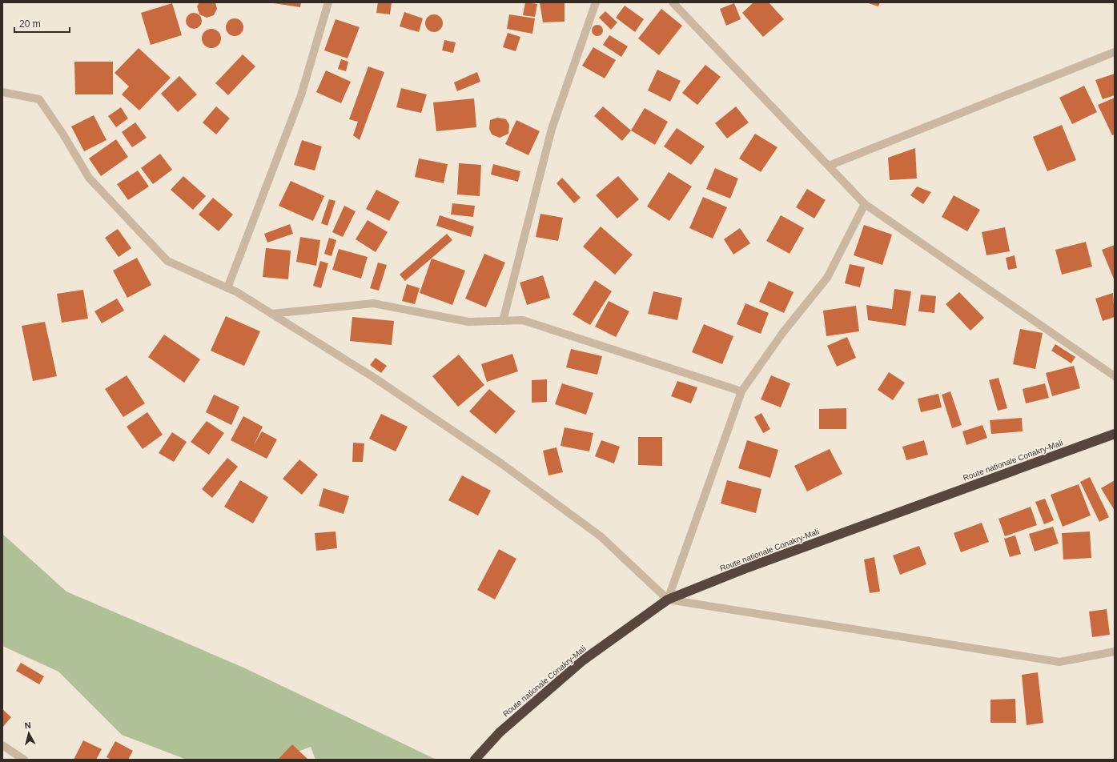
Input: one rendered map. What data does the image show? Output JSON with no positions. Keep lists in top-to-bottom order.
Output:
{
  "streets": {
    "highway": ["Route nationale Conakry-Mali"]
  },
  "scale_bar": "20 m",
  "north": "top"
}
